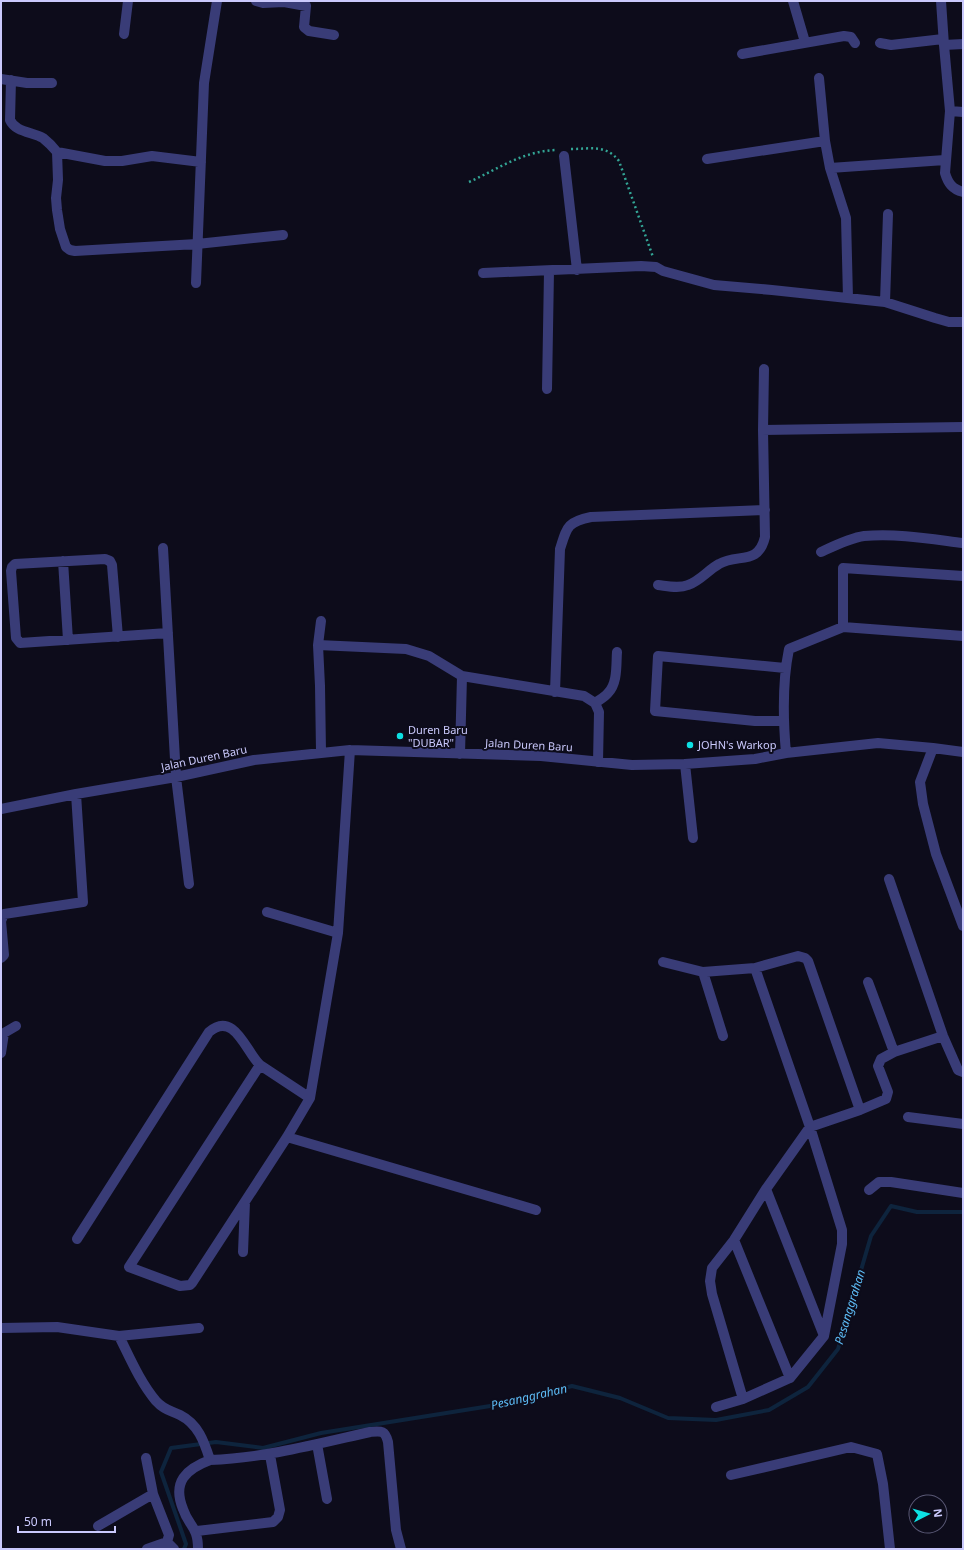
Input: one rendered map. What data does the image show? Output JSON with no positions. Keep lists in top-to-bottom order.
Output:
{
  "streets": {
    "street": ["Jalan Duren Baru"]
  },
  "water": ["Pesanggrahan"],
  "places": ["Duren Baru \"DUBAR\"", "JOHN's Warkop"],
  "scale_bar": "50 m",
  "north": "right"
}
